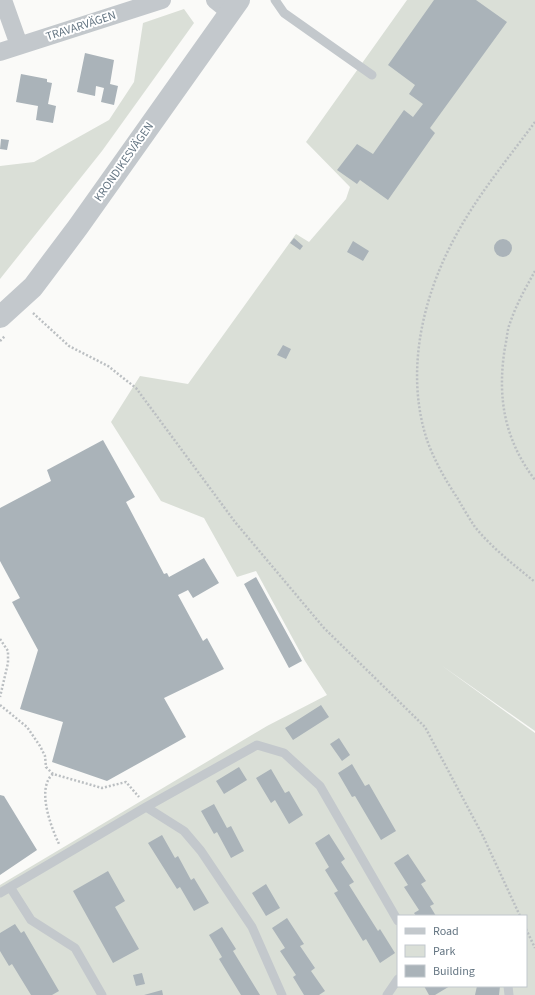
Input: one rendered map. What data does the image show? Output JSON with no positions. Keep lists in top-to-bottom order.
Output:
{
  "streets": {
    "street": ["TRAVARVÄGEN", "KRONDIKESVÄGEN"]
  },
  "legend": ["Road", "Park", "Building"]
}
